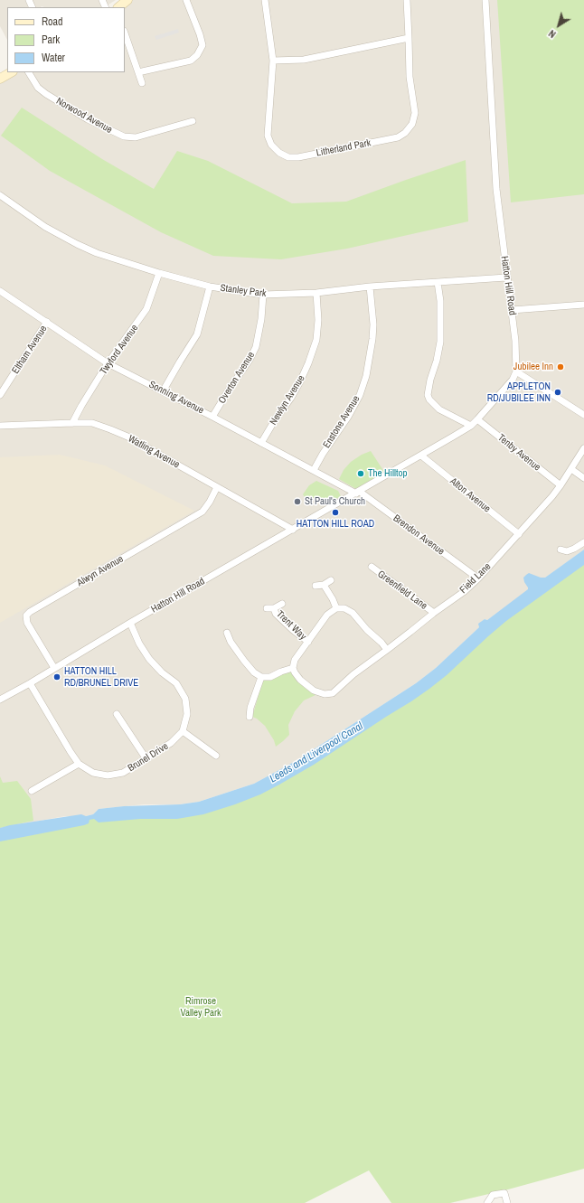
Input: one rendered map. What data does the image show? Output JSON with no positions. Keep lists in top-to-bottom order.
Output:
{
  "streets": {
    "street": [
      "Norwood Avenue",
      "Litherland Park",
      "Hatton Hill Road",
      "Stanley Park",
      "Eltham Avenue",
      "Twyford Avenue",
      "Overton Avenue",
      "Sonning Avenue",
      "Newlyn Avenue",
      "Enstone Avenue",
      "Watling Avenue",
      "Tenby Avenue",
      "Alton Avenue",
      "Brendon Avenue",
      "Alwyn Avenue",
      "Field Lane",
      "Greenfield Lane",
      "Trent Way",
      "Brunel Drive"
    ]
  },
  "crossings": [
    ["Hatton Hill Road", "Stanley Park"],
    ["Hatton Hill Road", "Sonning Avenue"],
    ["Hatton Hill Road", "Watling Avenue"],
    ["Hatton Hill Road", "Tenby Avenue"],
    ["Hatton Hill Road", "Alton Avenue"],
    ["Hatton Hill Road", "Brendon Avenue"],
    ["Hatton Hill Road", "Alwyn Avenue"],
    ["Stanley Park", "Twyford Avenue"],
    ["Stanley Park", "Overton Avenue"],
    ["Stanley Park", "Newlyn Avenue"],
    ["Stanley Park", "Enstone Avenue"],
    ["Eltham Avenue", "Sonning Avenue"],
    ["Twyford Avenue", "Sonning Avenue"],
    ["Twyford Avenue", "Watling Avenue"],
    ["Overton Avenue", "Sonning Avenue"],
    ["Sonning Avenue", "Newlyn Avenue"],
    ["Sonning Avenue", "Enstone Avenue"],
    ["Sonning Avenue", "Brendon Avenue"],
    ["Watling Avenue", "Alwyn Avenue"],
    ["Tenby Avenue", "Field Lane"],
    ["Alton Avenue", "Field Lane"],
    ["Brendon Avenue", "Field Lane"],
    ["Field Lane", "Greenfield Lane"]
  ],
  "water": ["Leeds and Liverpool Canal"],
  "parks": ["Rimrose Valley Park"],
  "places": [
    "Jubilee Inn",
    "APPLETON RD/JUBILEE INN",
    "The Hilltop",
    "St Paul's Church",
    "HATTON HILL ROAD",
    "HATTON HILL RD/BRUNEL DRIVE"
  ],
  "legend": ["Road", "Park", "Water"],
  "north": "bottom left"
}
